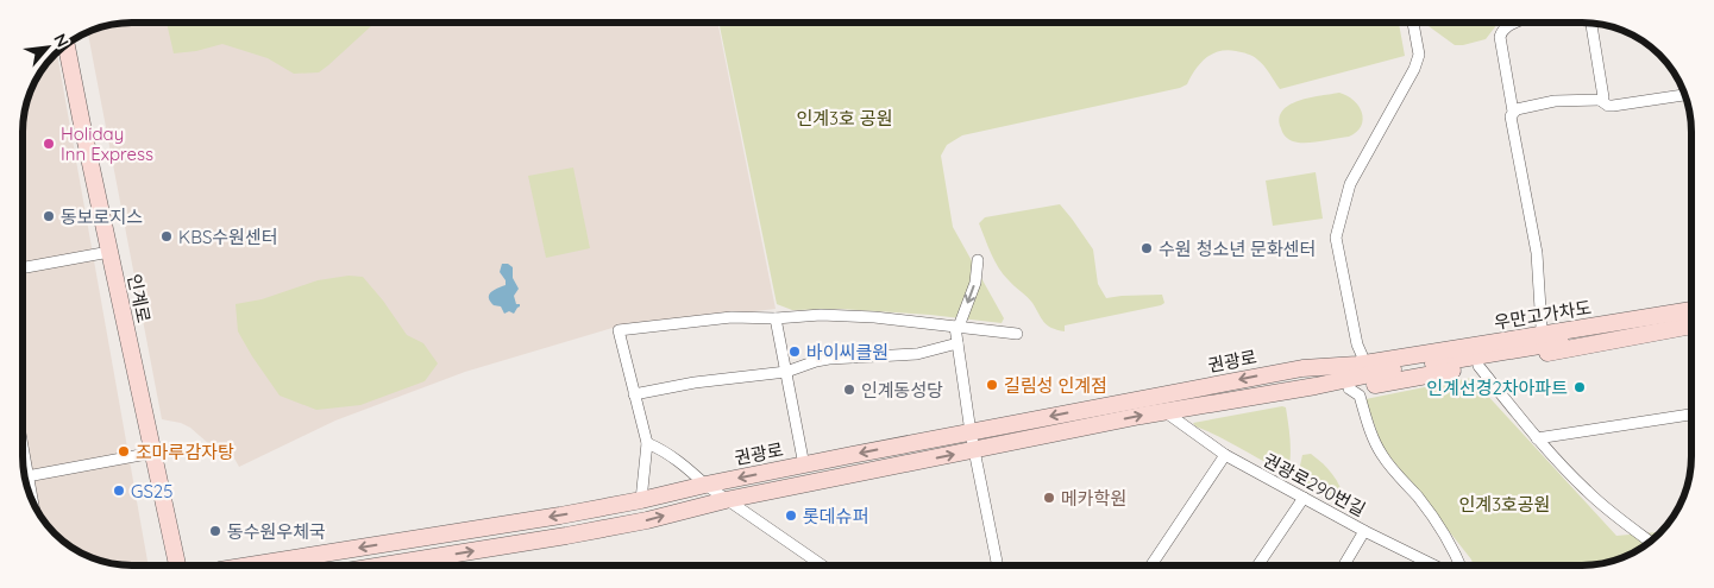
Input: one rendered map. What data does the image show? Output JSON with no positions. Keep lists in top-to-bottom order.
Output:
{
  "streets": {
    "street": [
      "인계로",
      "우만고가차도",
      "권광로",
      "권광로290번길"
    ]
  },
  "crossings": [
    ["우만고가차도", "권광로"]
  ],
  "parks": ["인계3호 공원", "인계3호공원"],
  "places": [
    "Holiday Inn Express",
    "동보로지스",
    "KBS수원센터",
    "수원 청소년 문화센터",
    "바이씨클원",
    "길림성 인계점",
    "인계선경2차아파트",
    "인계동성당",
    "조마루감자탕",
    "GS25",
    "메카학원",
    "롯데슈퍼",
    "동수원우체국"
  ],
  "north": "top right"
}
